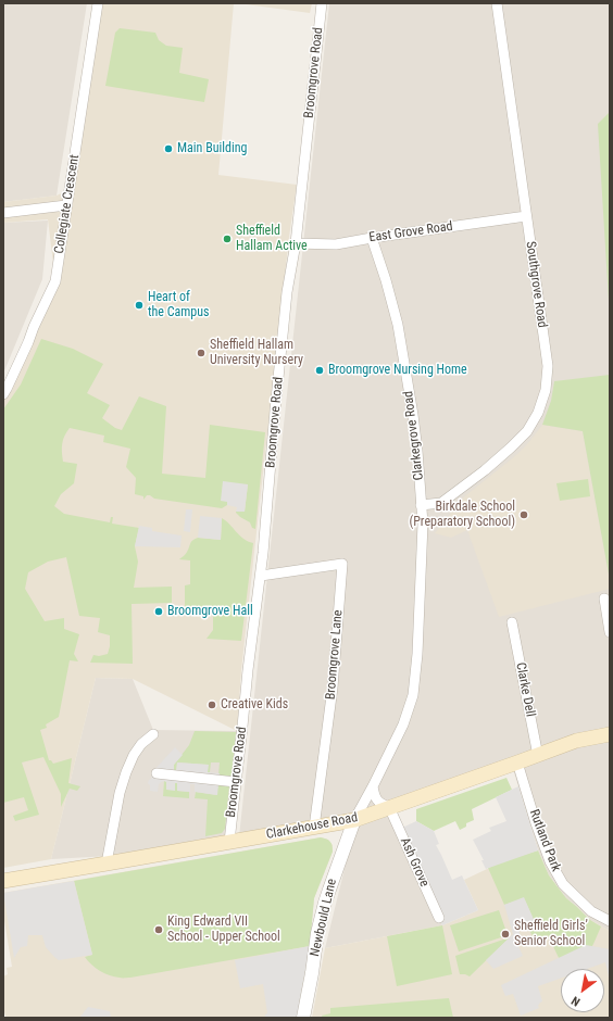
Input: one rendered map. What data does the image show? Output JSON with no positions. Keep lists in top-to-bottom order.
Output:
{
  "streets": {
    "main road": ["Clarkehouse Road"],
    "street": [
      "Broomgrove Road",
      "Collegiate Crescent",
      "East Grove Road",
      "Southgrove Road",
      "Clarkegrove Road",
      "Broomgrove Lane",
      "Clarke Dell",
      "Rutland Park",
      "Ash Grove",
      "Newbould Lane"
    ]
  },
  "crossings": [
    ["Broomgrove Road", "East Grove Road"],
    ["Broomgrove Road", "Broomgrove Lane"],
    ["Broomgrove Road", "Clarkehouse Road"],
    ["East Grove Road", "Southgrove Road"],
    ["East Grove Road", "Clarkegrove Road"],
    ["Southgrove Road", "Clarkegrove Road"],
    ["Clarkegrove Road", "Clarkehouse Road"],
    ["Clarkegrove Road", "Newbould Lane"],
    ["Broomgrove Lane", "Clarkehouse Road"],
    ["Clarke Dell", "Clarkehouse Road"],
    ["Clarkehouse Road", "Rutland Park"],
    ["Clarkehouse Road", "Ash Grove"],
    ["Clarkehouse Road", "Newbould Lane"]
  ],
  "places": [
    "Main Building",
    "Sheffield Hallam Active",
    "Heart of the Campus",
    "Sheffield Hallam University Nursery",
    "Broomgrove Nursing Home",
    "Birkdale School (Preparatory School)",
    "Broomgrove Hall",
    "Creative Kids",
    "King Edward VII School - Upper School",
    "Sheffield Girls’ Senior School"
  ],
  "north": "bottom left"
}
